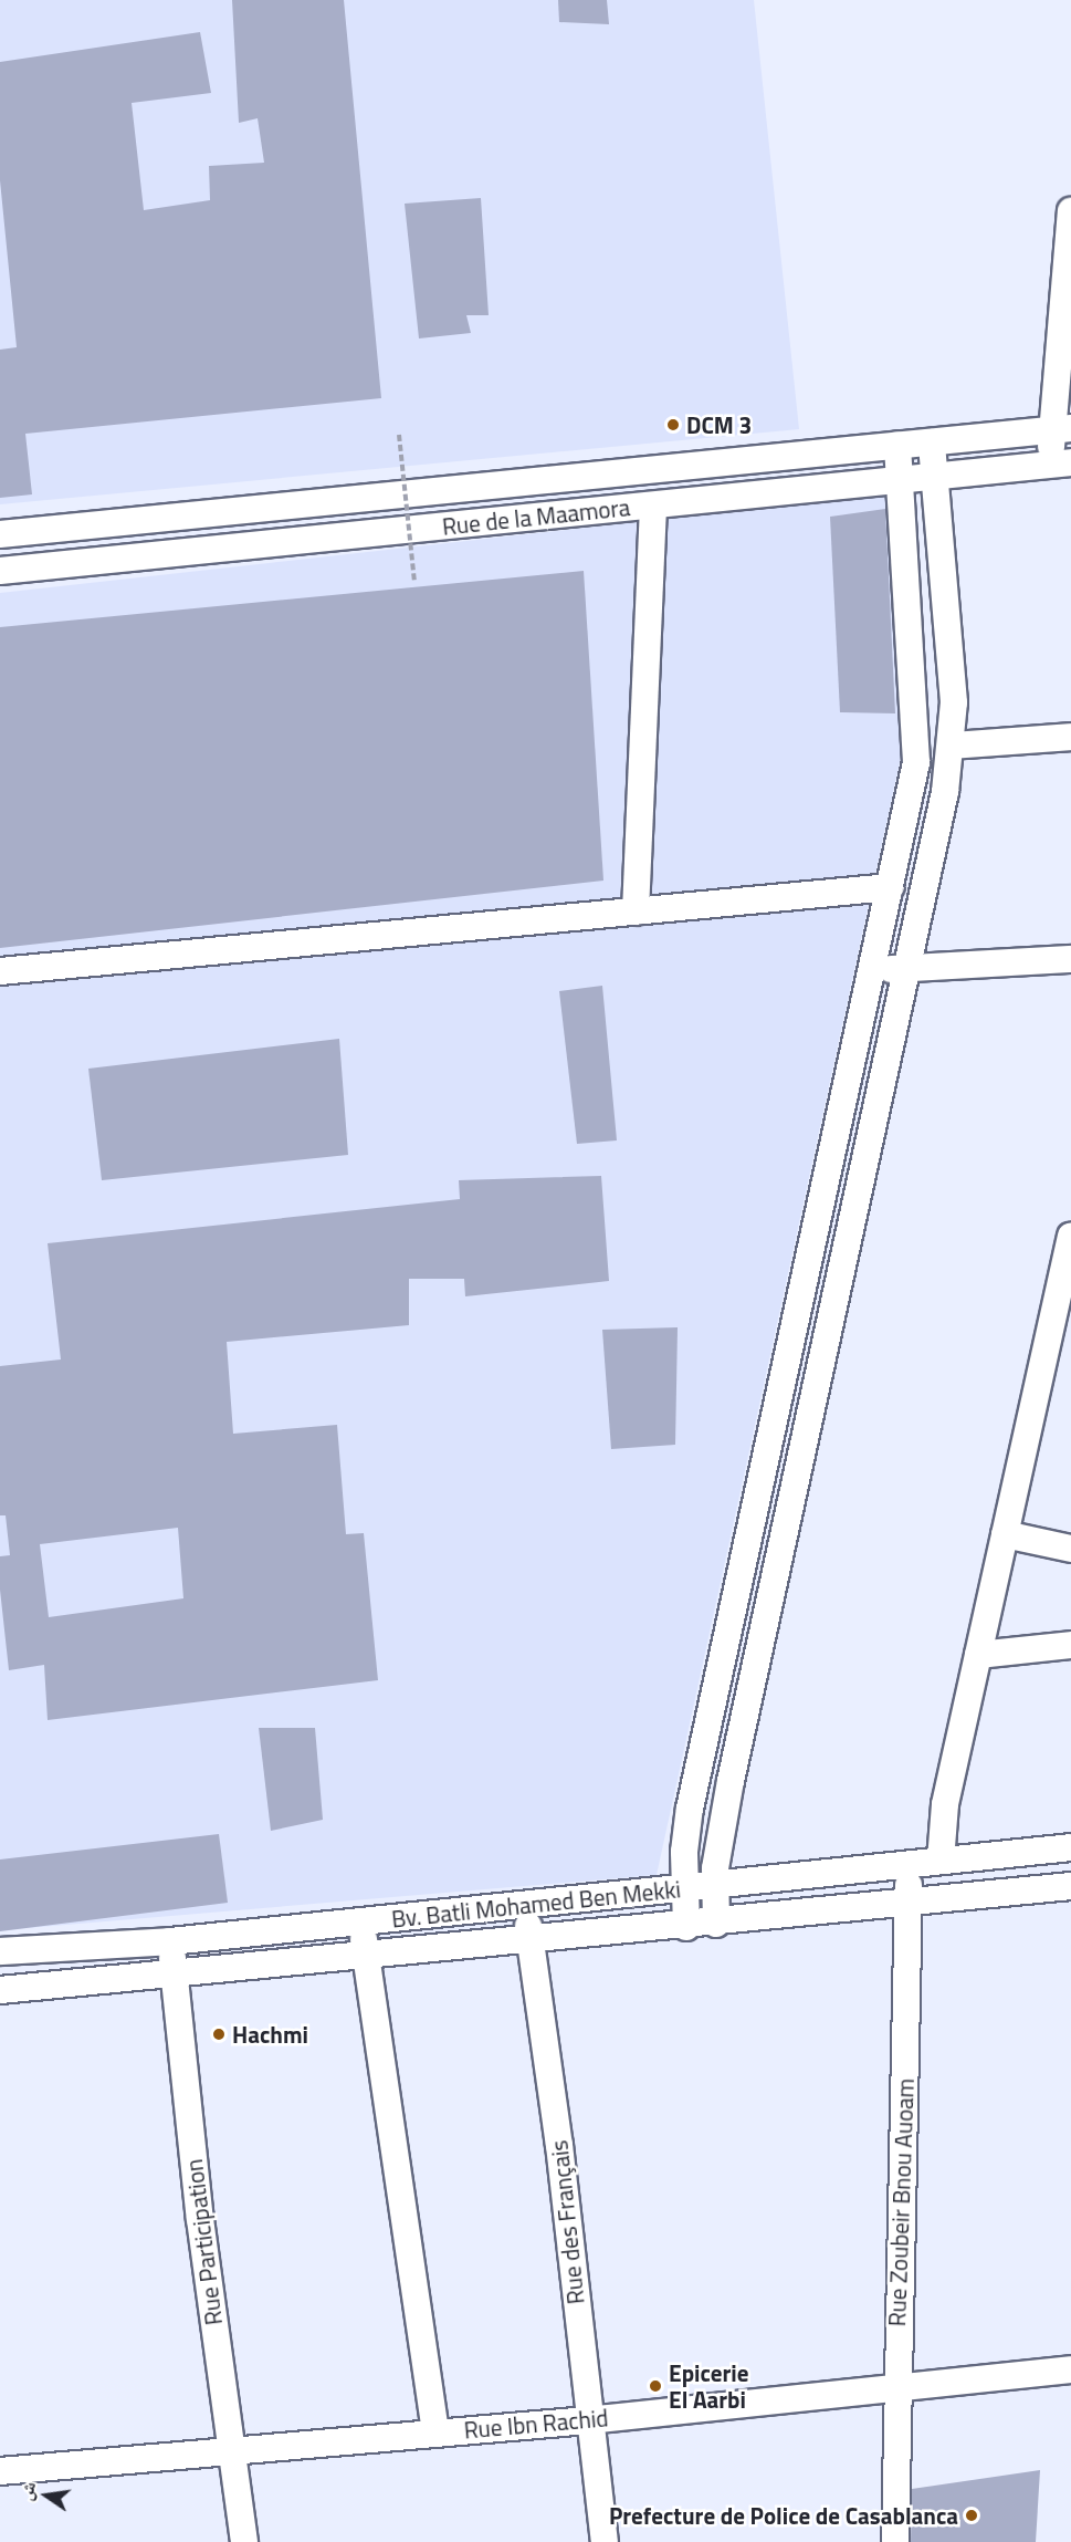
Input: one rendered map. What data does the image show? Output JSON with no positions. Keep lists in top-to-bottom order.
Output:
{
  "streets": {
    "street": [
      "Rue de la Maamora",
      "Bv. Batli Mohamed Ben Mekki",
      "Rue Zoubeir Bnou Auoam",
      "Rue des Français",
      "Rue Participation",
      "Rue Ibn Rachid"
    ]
  },
  "crossings": [
    ["Bv. Batli Mohamed Ben Mekki", "Rue Zoubeir Bnou Auoam"],
    ["Bv. Batli Mohamed Ben Mekki", "Rue des Français"],
    ["Bv. Batli Mohamed Ben Mekki", "Rue Participation"],
    ["Rue Zoubeir Bnou Auoam", "Rue Ibn Rachid"],
    ["Rue des Français", "Rue Ibn Rachid"],
    ["Rue Participation", "Rue Ibn Rachid"]
  ],
  "places": [
    "DCM 3",
    "Hachmi",
    "Epicerie El Aarbi",
    "Prefecture de Police de Casablanca"
  ],
  "north": "left"
}
